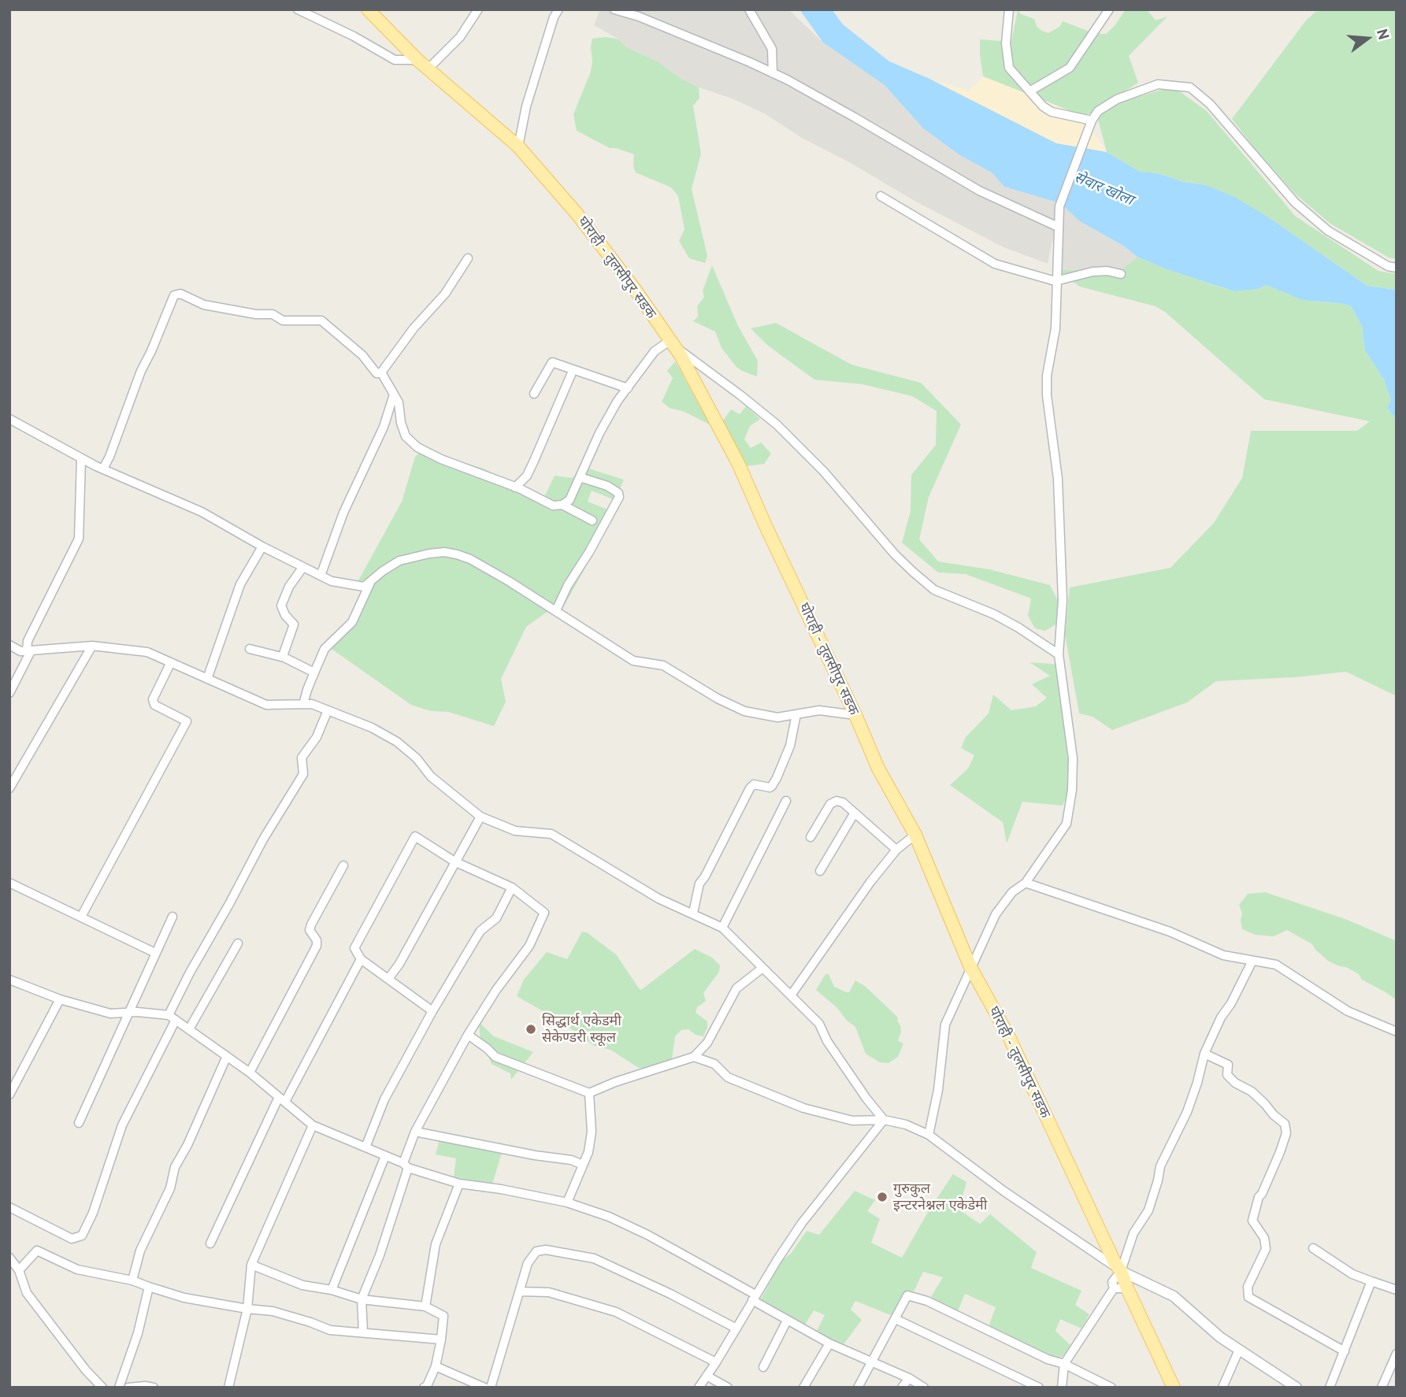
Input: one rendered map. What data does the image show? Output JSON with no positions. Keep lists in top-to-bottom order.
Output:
{
  "streets": {
    "main road": ["घोराही - तुलसीपुर सडक"]
  },
  "water": ["सेवार खोला"],
  "places": ["सिद्धार्थ एकेडमी सेकेण्डरी स्कूल", "गुरुकुल इन्टरनेश्नल एकेडेमी"],
  "north": "right"
}
